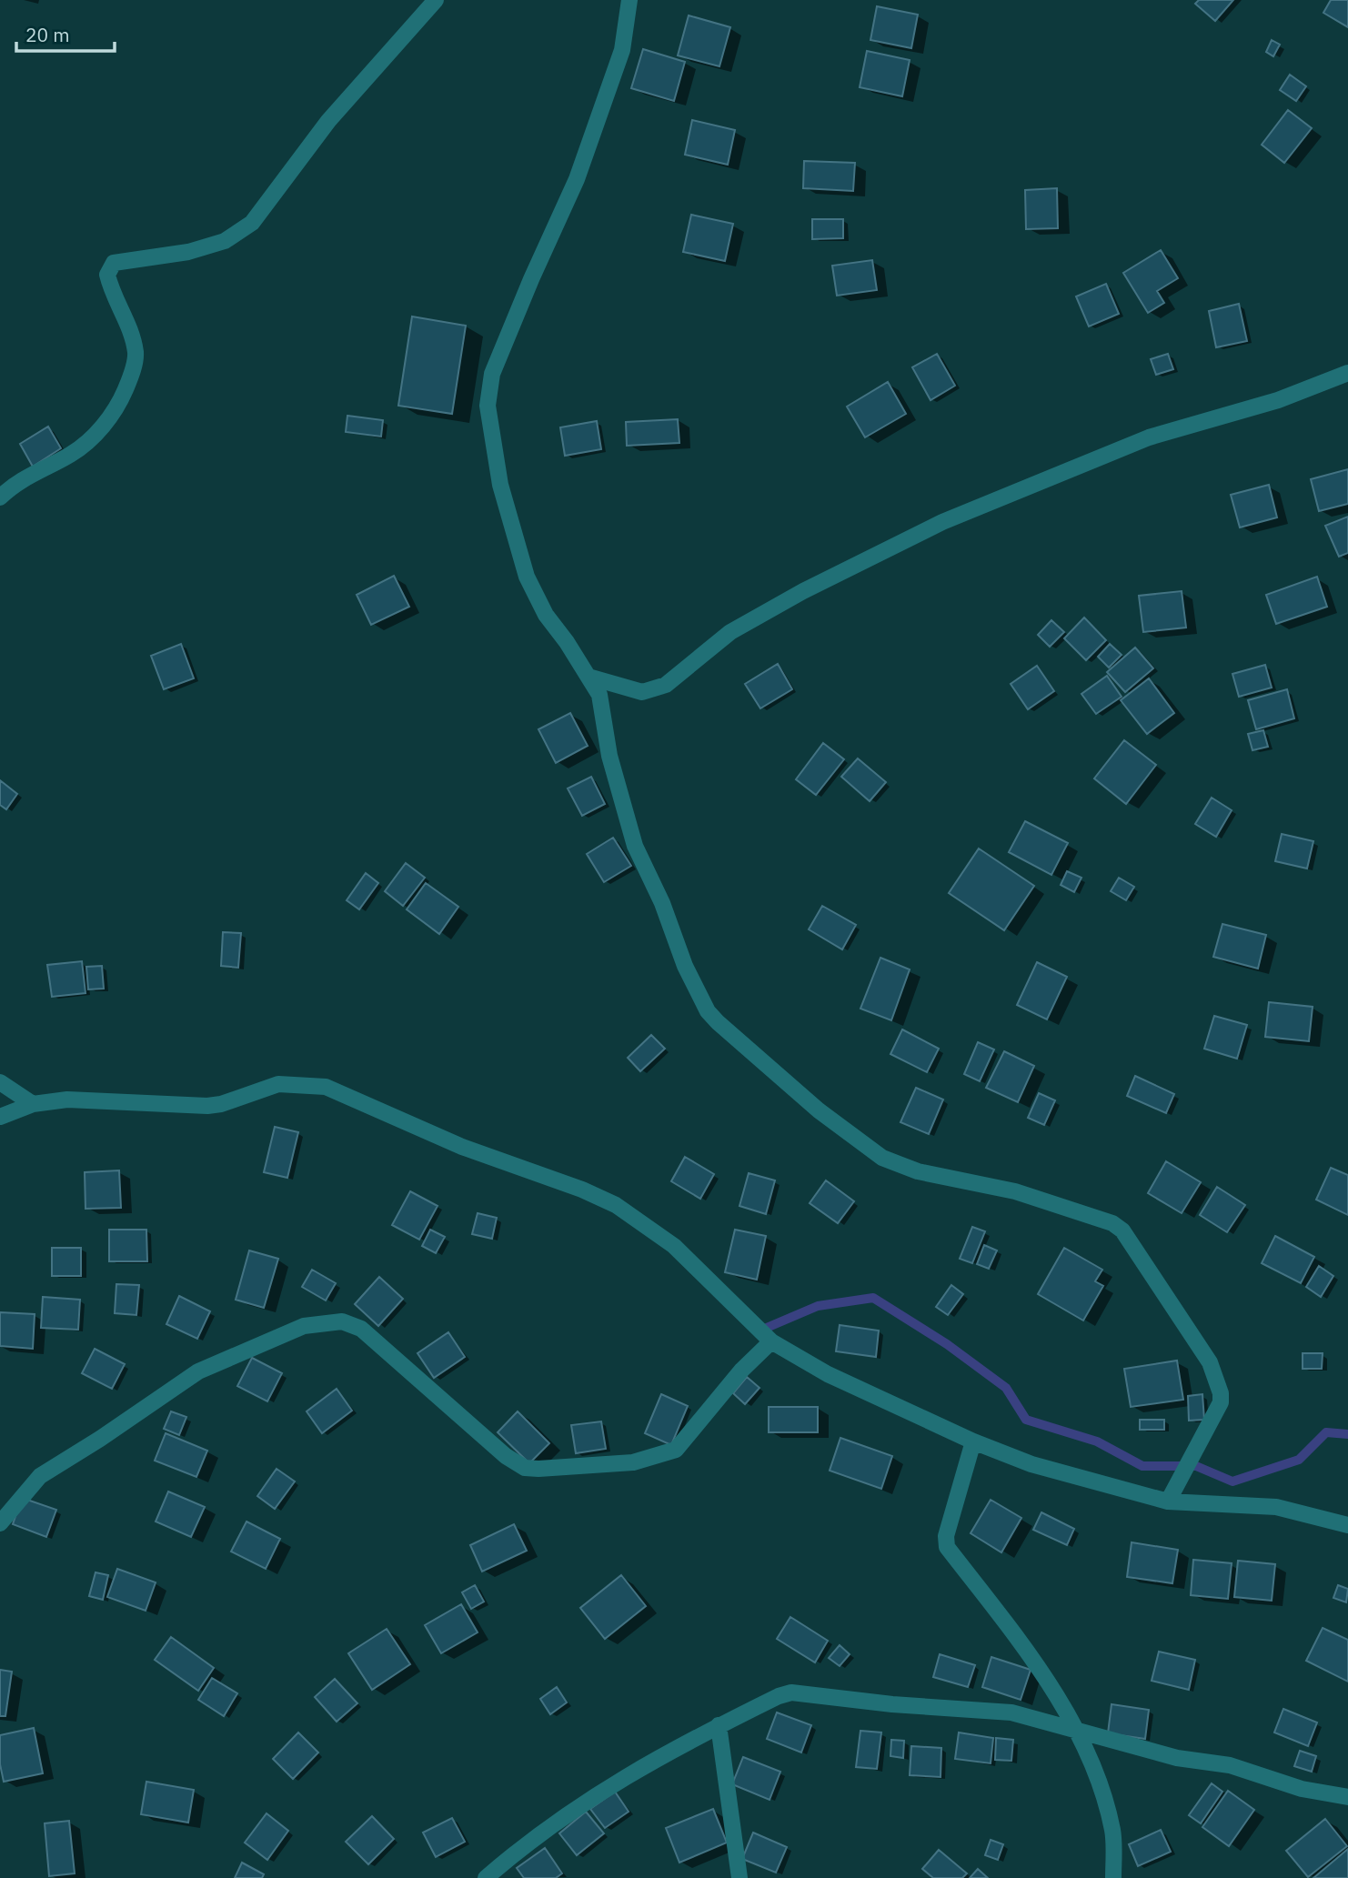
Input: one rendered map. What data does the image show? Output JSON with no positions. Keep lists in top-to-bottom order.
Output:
{
  "scale_bar": "20 m"
}
